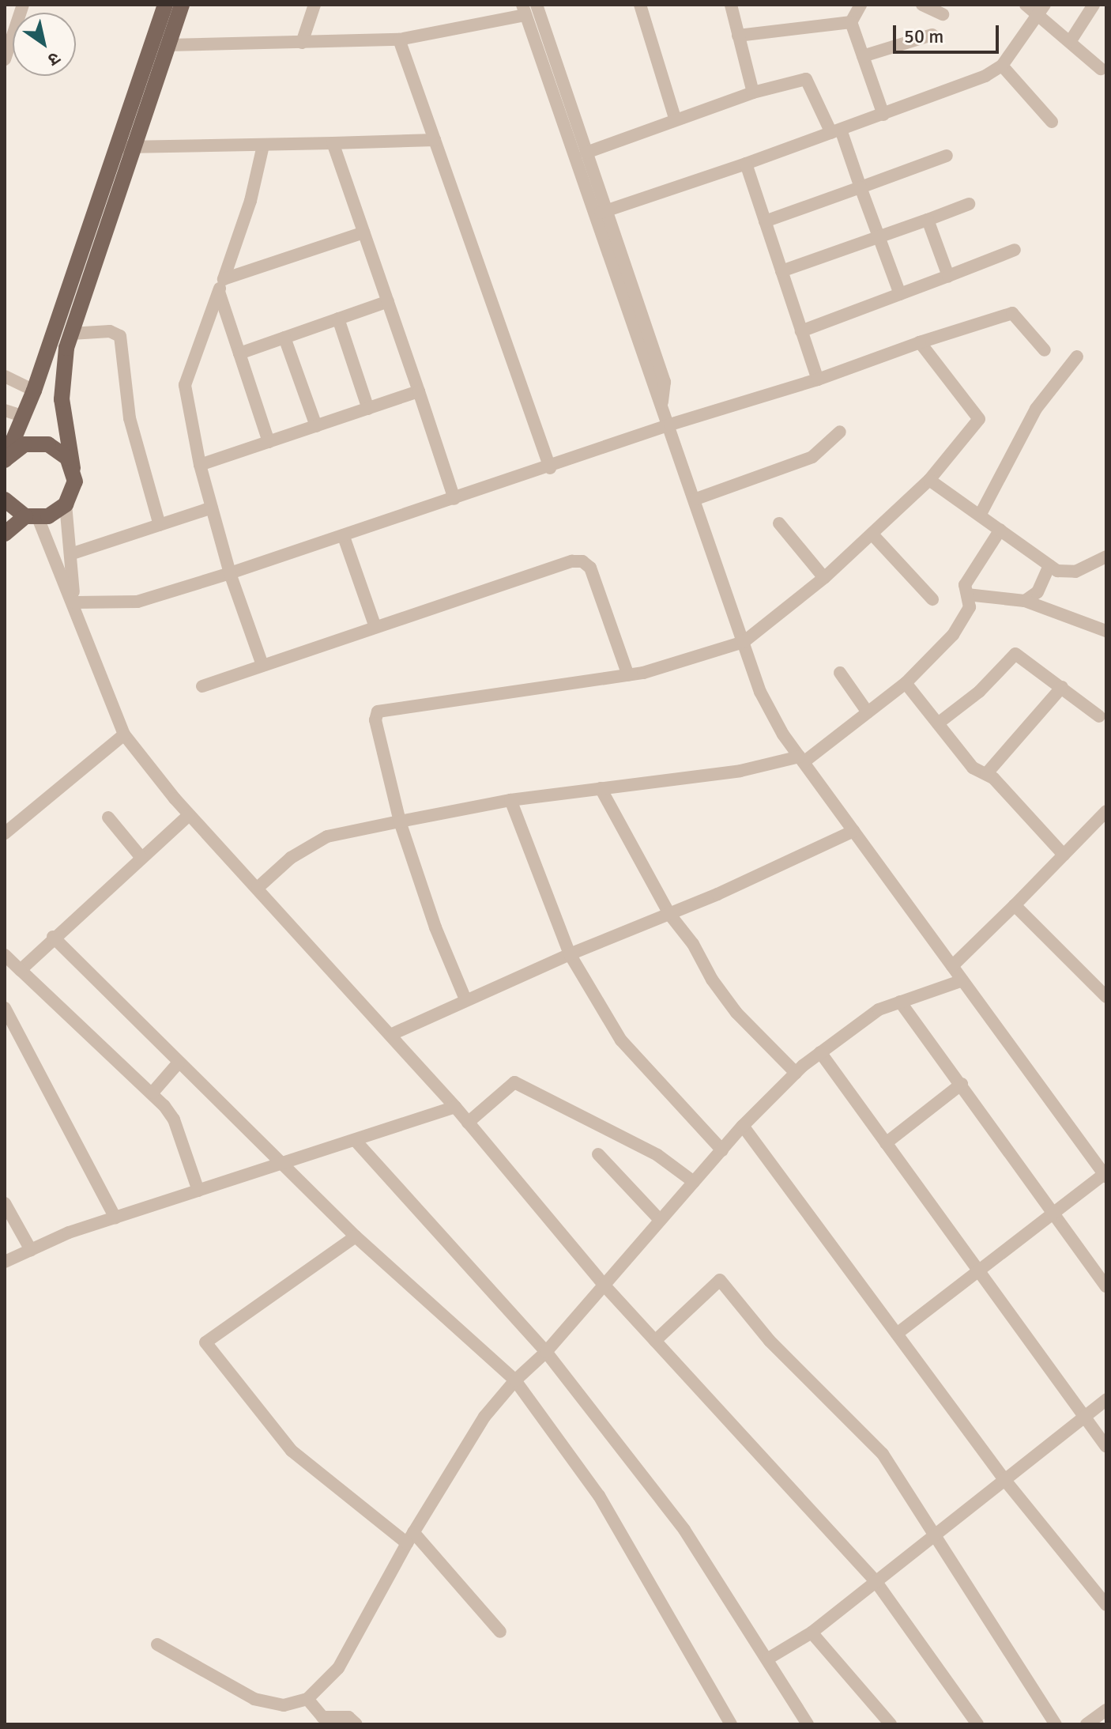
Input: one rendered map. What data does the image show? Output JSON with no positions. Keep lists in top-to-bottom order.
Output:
{
  "scale_bar": "50 m",
  "north": "bottom right"
}
